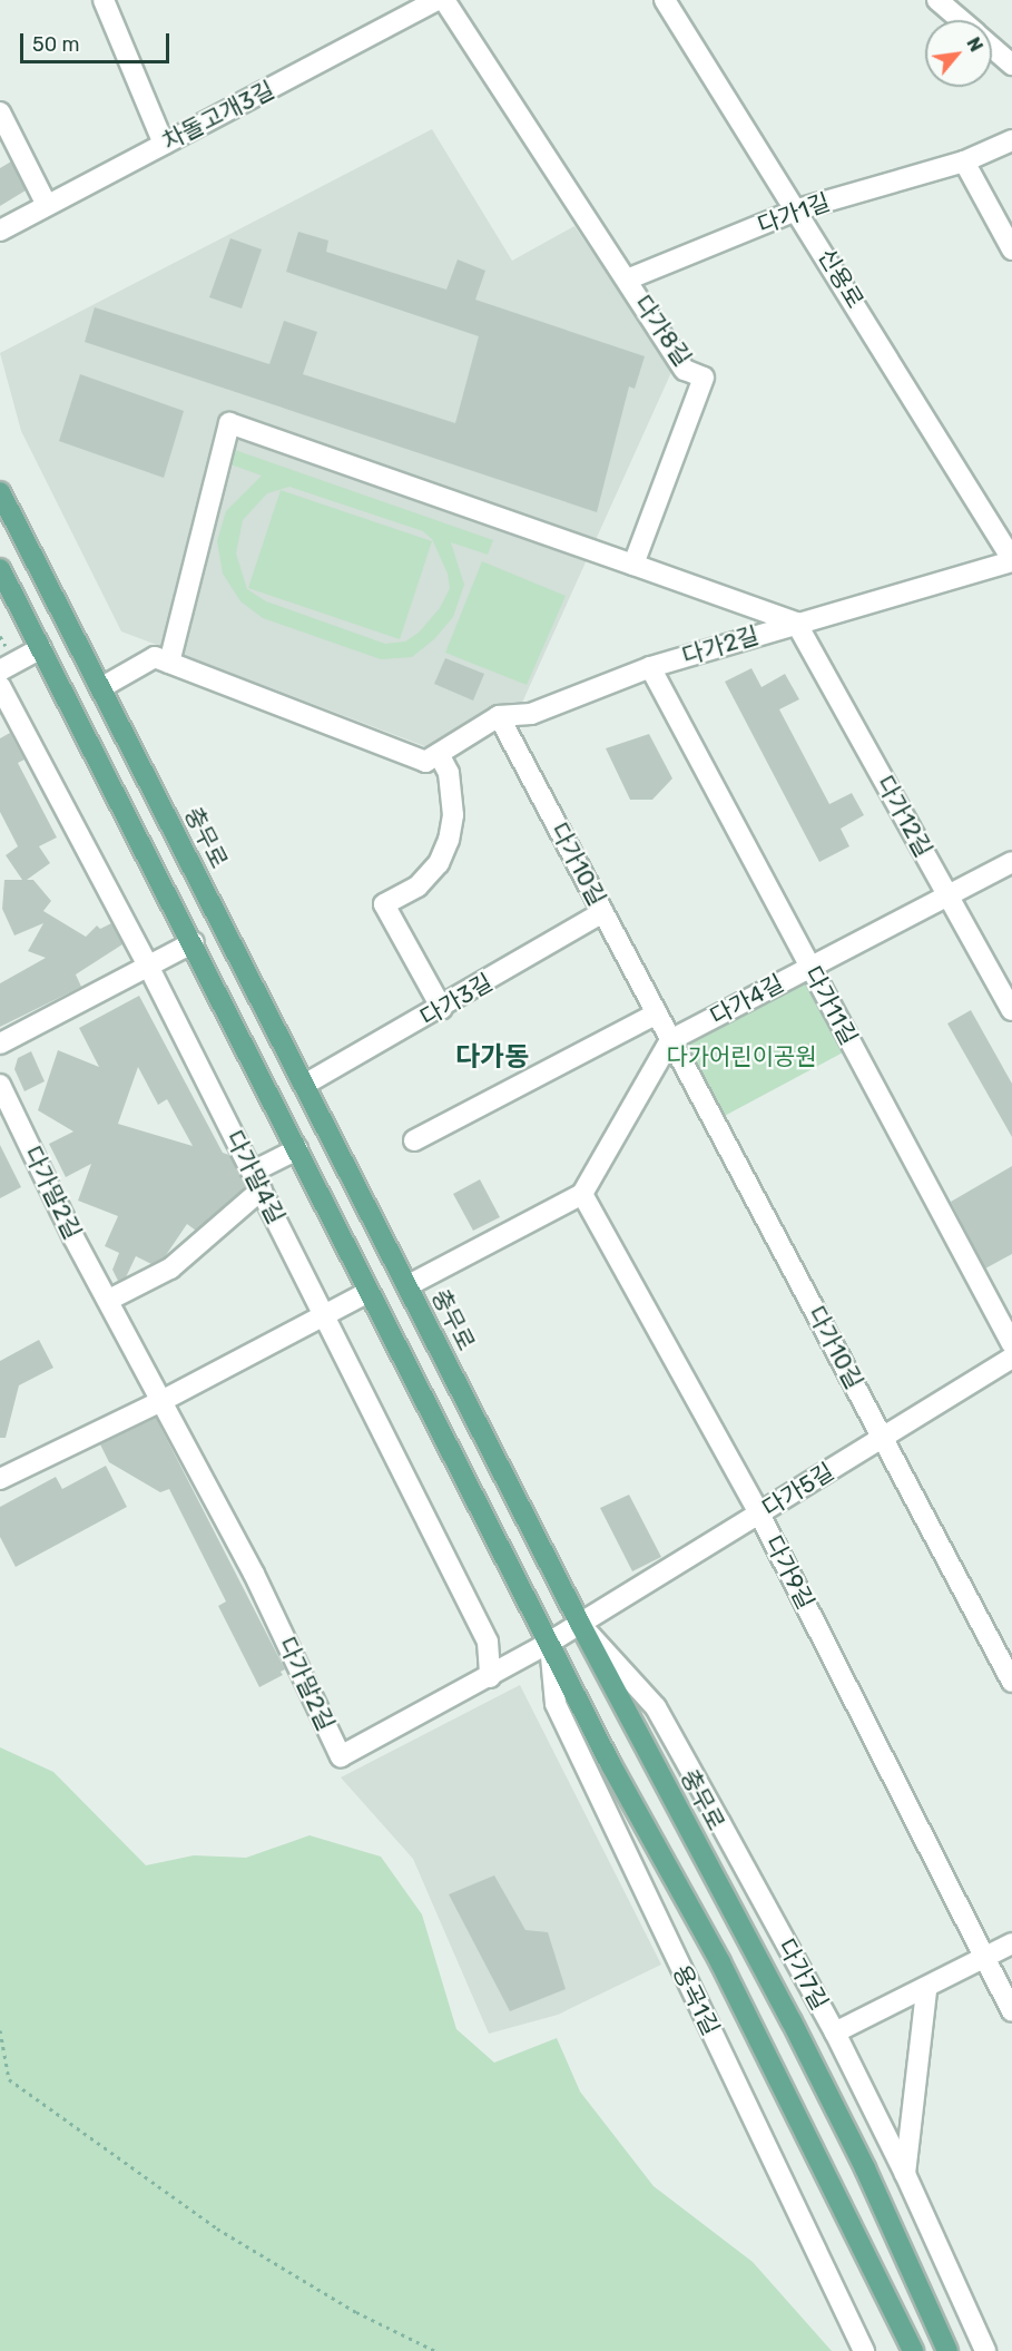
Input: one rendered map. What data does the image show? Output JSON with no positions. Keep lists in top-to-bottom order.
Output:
{
  "streets": {
    "main road": ["충무로"],
    "street": [
      "차돌고개3길",
      "다가1길",
      "신용로",
      "다가8길",
      "다가2길",
      "다가12길",
      "다가10길",
      "다가3길",
      "다가4길",
      "다가11길",
      "다가말4길",
      "다가말2길",
      "다가5길",
      "다가9길",
      "다가7길",
      "용곡1길"
    ]
  },
  "crossings": [
    ["다가1길", "신용로"],
    ["다가1길", "다가8길"],
    ["신용로", "다가2길"],
    ["다가2길", "다가12길"],
    ["다가2길", "충무로"],
    ["다가2길", "다가10길"],
    ["다가2길", "다가11길"],
    ["다가12길", "다가4길"],
    ["충무로", "다가3길"],
    ["충무로", "다가5길"],
    ["충무로", "다가7길"],
    ["다가10길", "다가3길"],
    ["다가10길", "다가4길"],
    ["다가10길", "다가5길"],
    ["다가4길", "다가11길"],
    ["다가말4길", "다가말2길"],
    ["다가말2길", "다가5길"],
    ["다가말2길", "용곡1길"],
    ["다가5길", "다가9길"],
    ["다가5길", "다가7길"],
    ["다가5길", "용곡1길"]
  ],
  "districts": ["다가동"],
  "parks": ["다가어린이공원"],
  "scale_bar": "50 m",
  "north": "top right"
}
